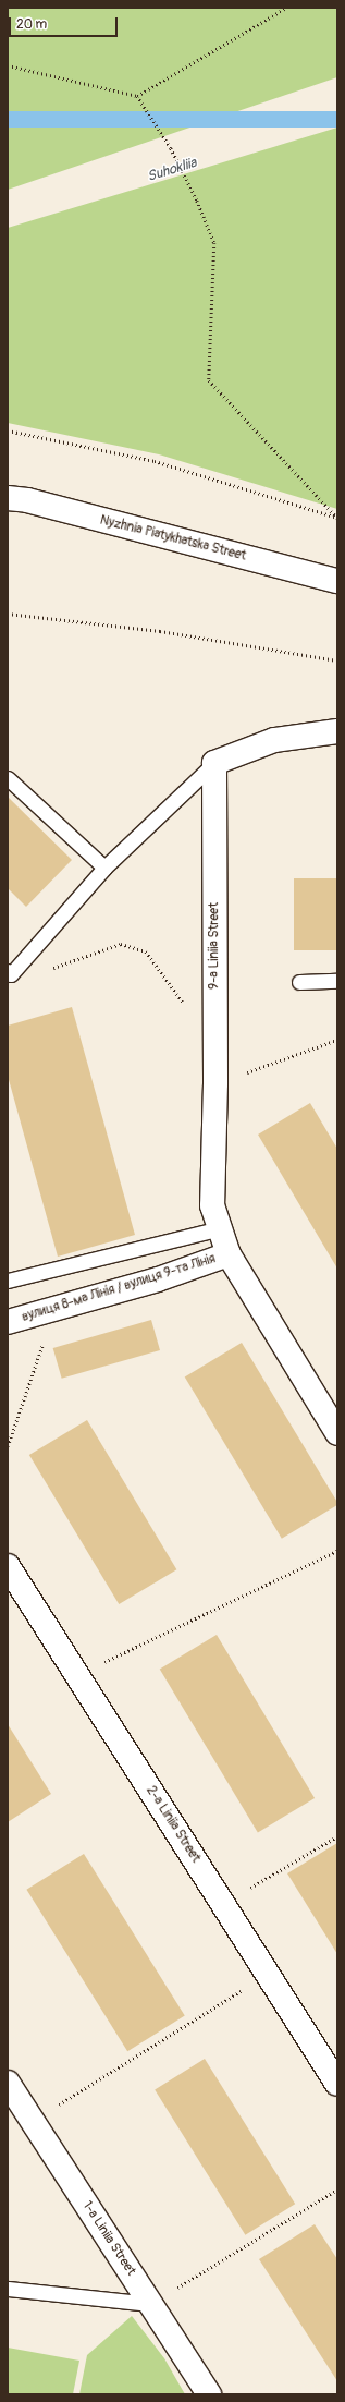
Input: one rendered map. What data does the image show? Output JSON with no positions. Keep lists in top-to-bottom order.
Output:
{
  "streets": {
    "street": [
      "Nyzhnia Piatykhatska Street",
      "9-a Liniia Street",
      "вулиця 8-ма Лінія / вулиця 9-та Лінія",
      "2-a Liniia Street",
      "1-a Liniia Street"
    ]
  },
  "crossings": [
    ["9-a Liniia Street", "вулиця 8-ма Лінія / вулиця 9-та Лінія"]
  ],
  "water": ["Suhokliia"],
  "scale_bar": "20 m"
}
